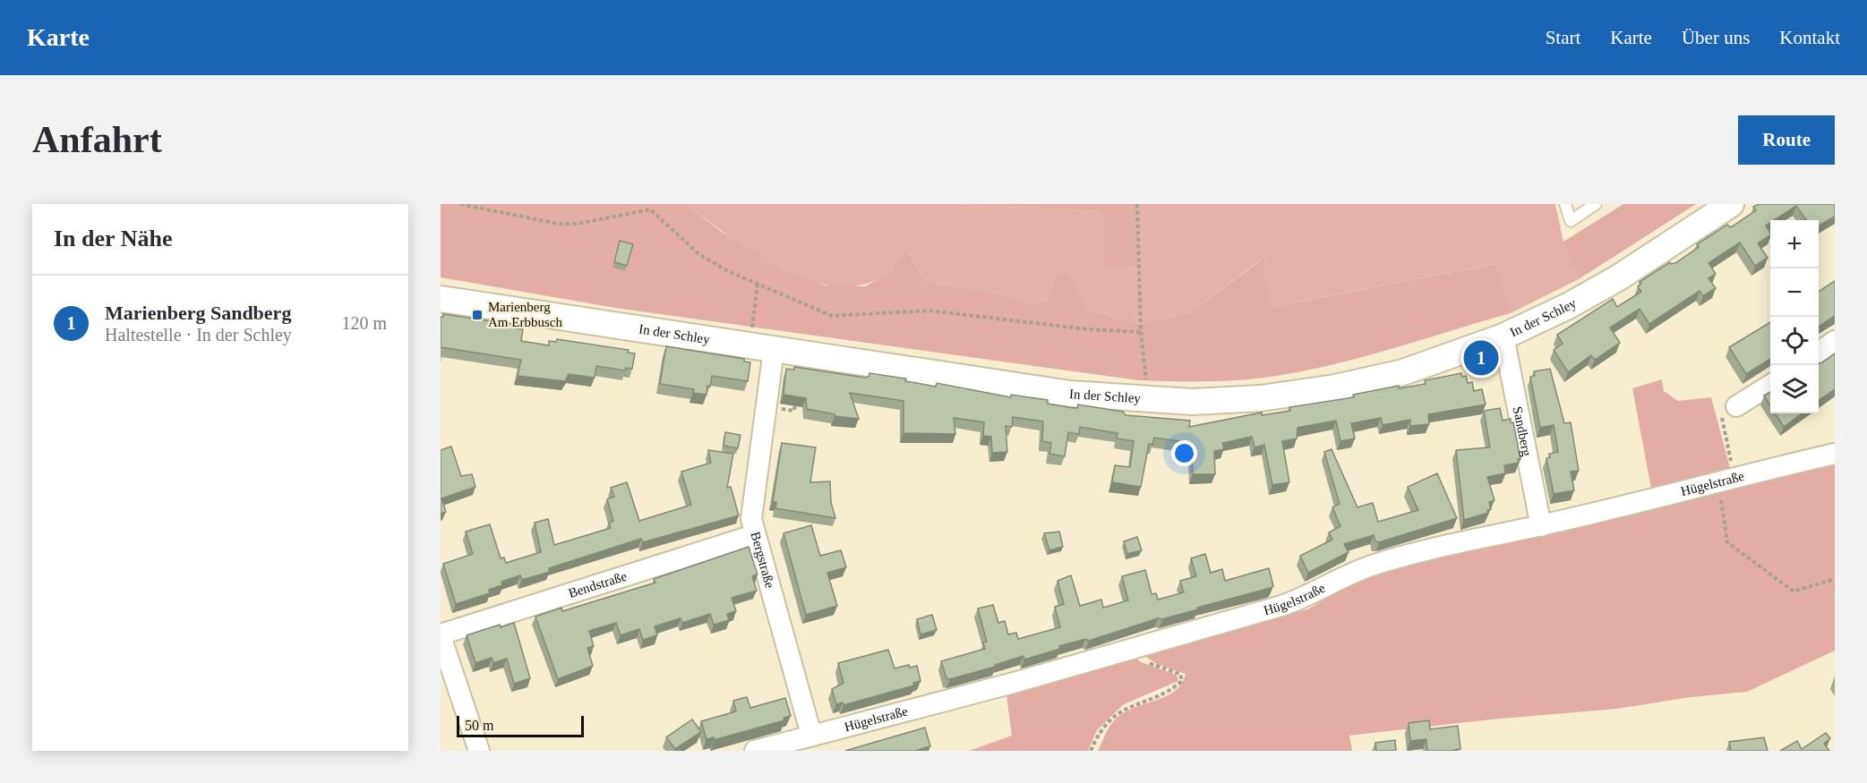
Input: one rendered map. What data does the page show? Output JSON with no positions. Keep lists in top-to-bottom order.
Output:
{
  "streets": {
    "street": [
      "In der Schley",
      "Sandberg",
      "Hügelstraße",
      "Bergstraße",
      "Bendstraße"
    ]
  },
  "crossings": [
    ["In der Schley", "Sandberg"],
    ["In der Schley", "Bergstraße"],
    ["Sandberg", "Hügelstraße"],
    ["Hügelstraße", "Bergstraße"],
    ["Bergstraße", "Bendstraße"]
  ],
  "places": {
    "transit": ["Marienberg Am Erbbusch"]
  },
  "scale_bar": "50 m",
  "page": {
    "header": "Karte",
    "nav": [
      "Start",
      "Karte",
      "Über uns",
      "Kontakt"
    ],
    "buttons": "Route",
    "title": "Anfahrt",
    "heading": "In der Nähe",
    "map_buttons": ["+", "−"],
    "list": [
      {
        "mark": "1",
        "name": "Marienberg Sandberg",
        "note": "Haltestelle · In der Schley",
        "value": "120 m"
      }
    ],
    "pins": "1",
    "scale": "50 m"
  }
}
